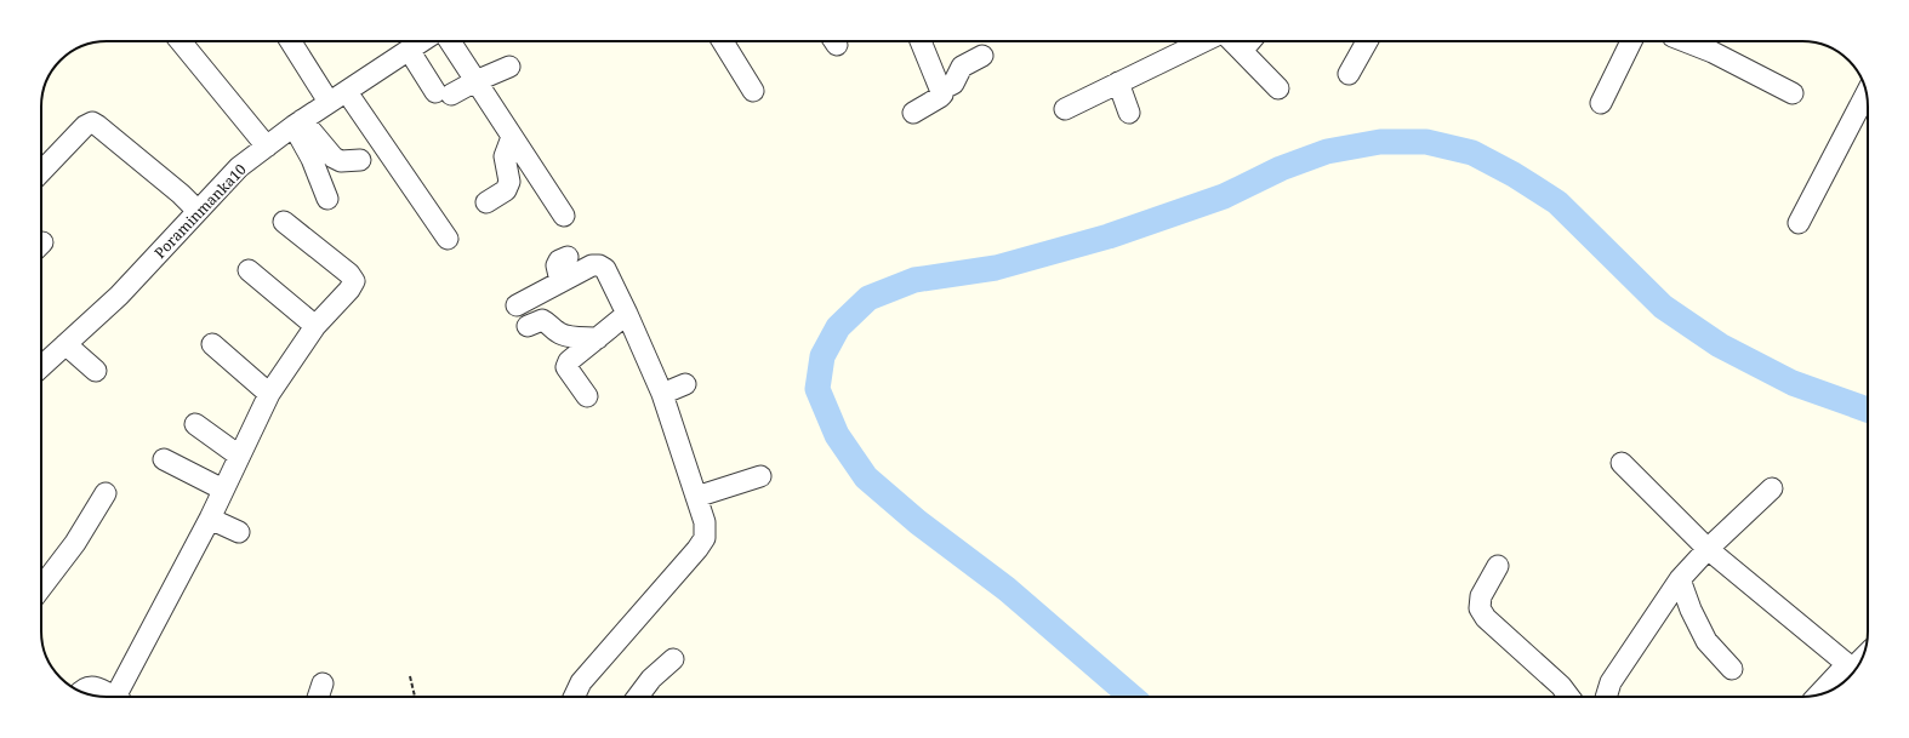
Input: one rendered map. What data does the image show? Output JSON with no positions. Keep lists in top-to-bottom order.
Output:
{
  "streets": {
    "street": ["Poraminmanka10"]
  }
}
